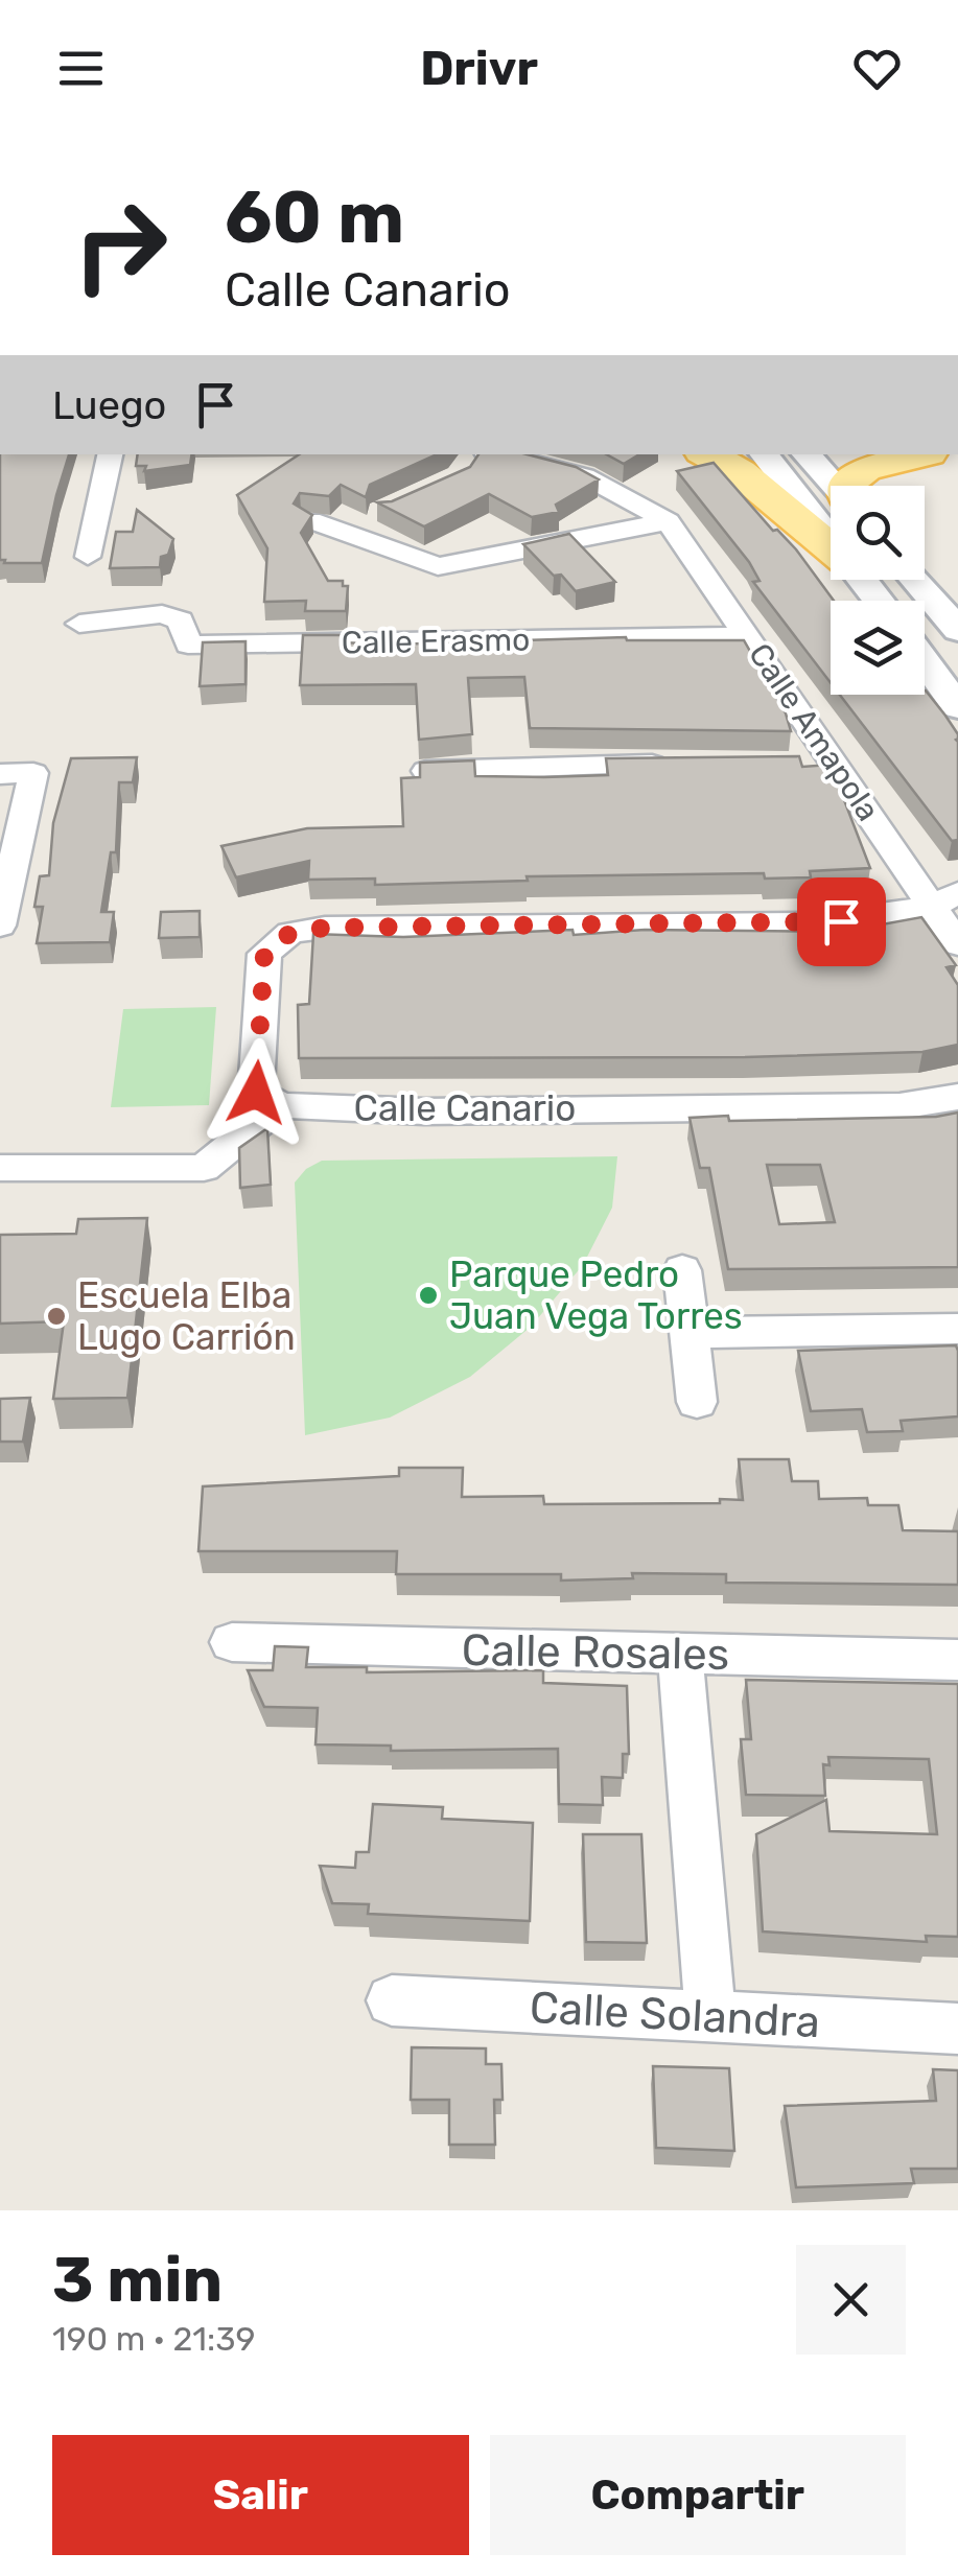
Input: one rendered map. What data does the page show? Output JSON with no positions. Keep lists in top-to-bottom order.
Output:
{
  "streets": {
    "street": [
      "Calle Erasmo",
      "Calle Amapola",
      "Calle Canario",
      "Calle Rosales",
      "Calle Solandra"
    ]
  },
  "crossings": [
    ["Calle Erasmo", "Calle Amapola"]
  ],
  "places": ["Parque Pedro Juan Vega Torres", "Escuela Elba Lugo Carrión"],
  "page": {
    "header": "Drivr",
    "turn": ["60 m", "Calle Canario"],
    "then": "Luego",
    "heading": ["3 min", "190 m · 21:39"],
    "buttons": ["Salir", "Compartir"]
  }
}
